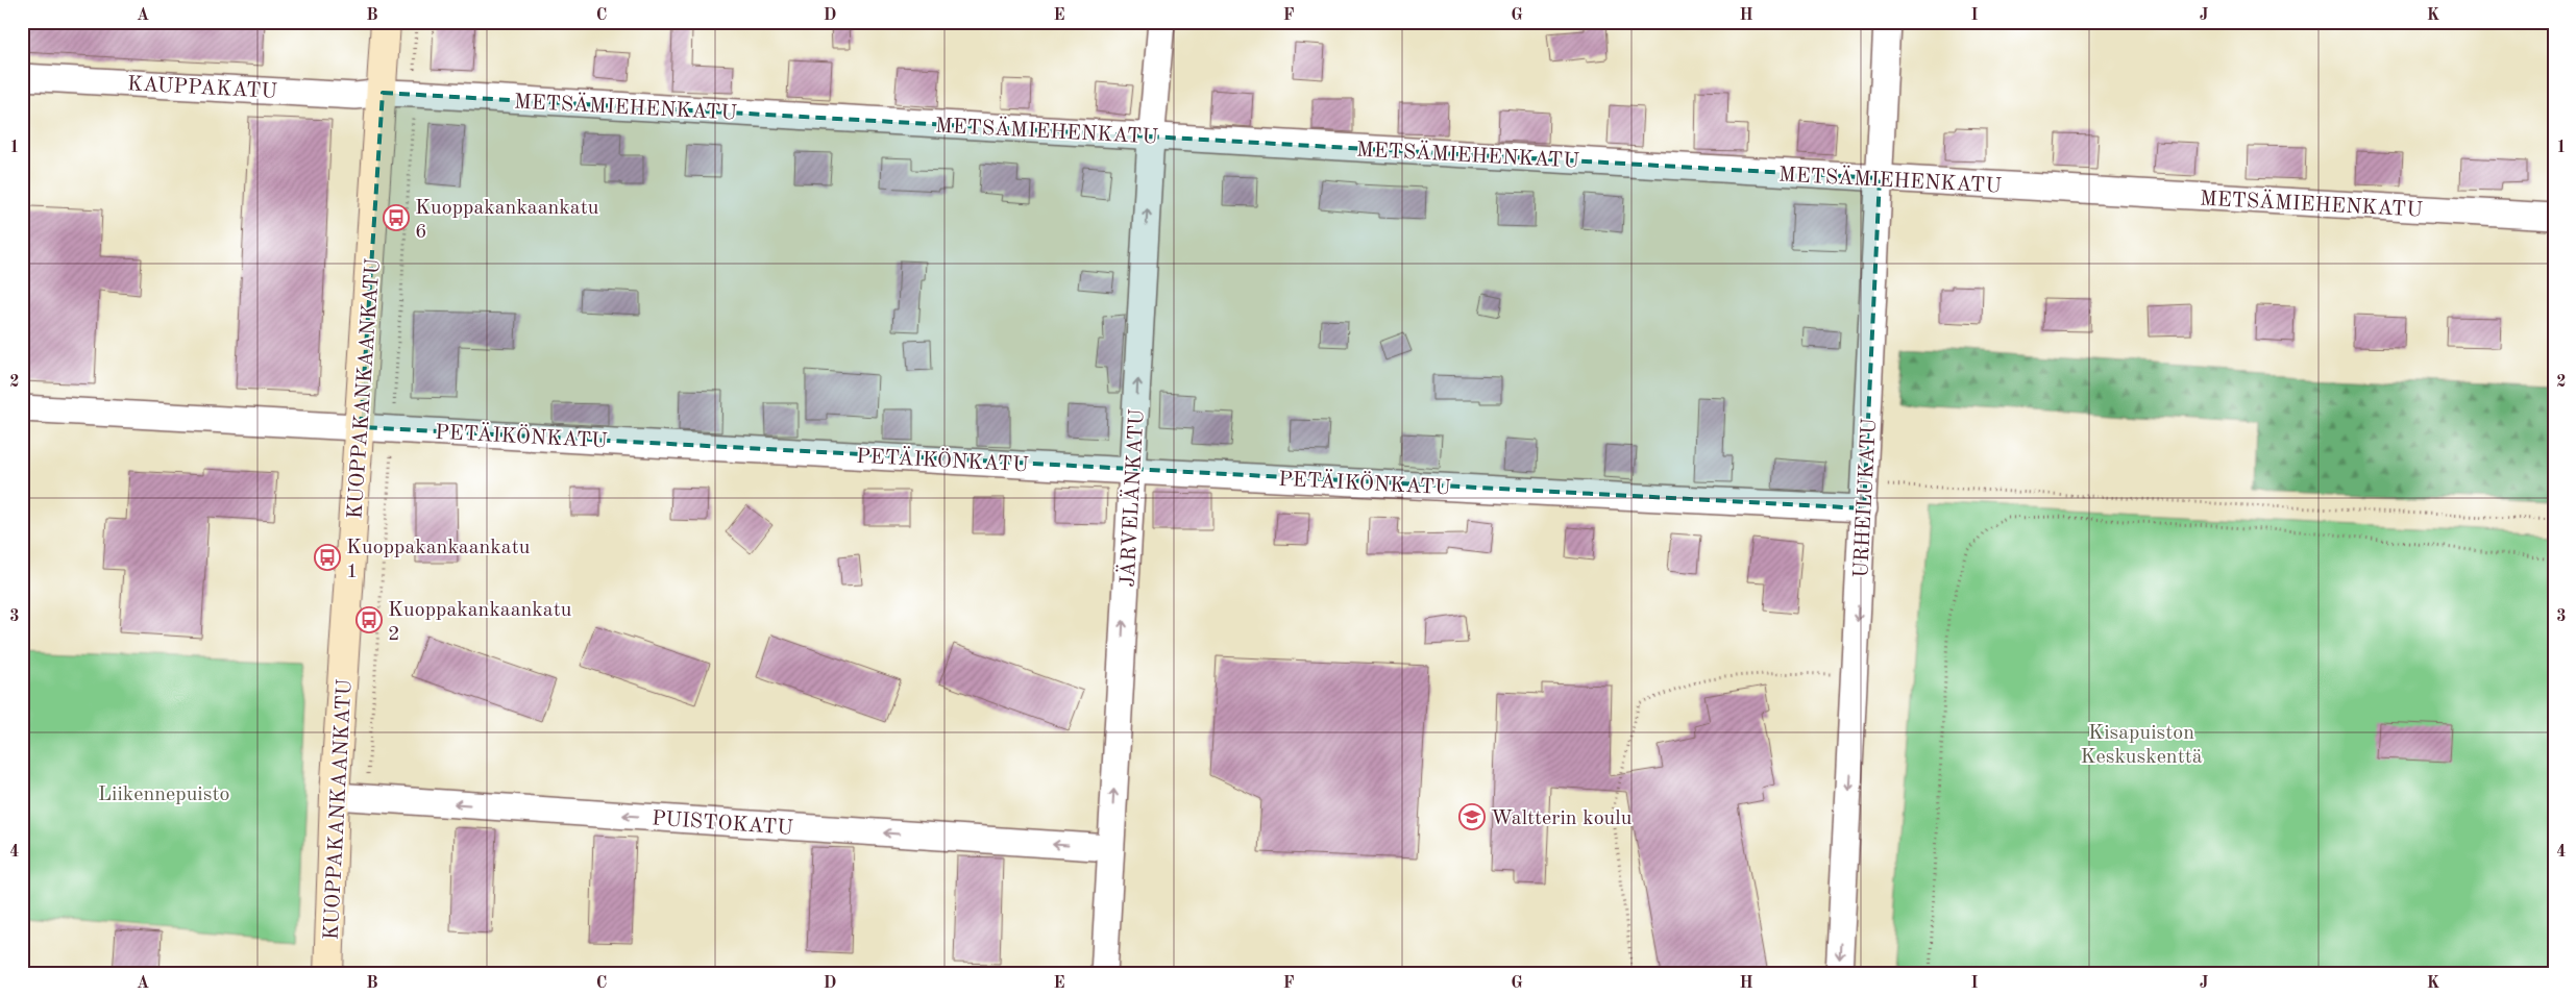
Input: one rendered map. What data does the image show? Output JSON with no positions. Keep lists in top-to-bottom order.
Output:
{
  "streets": {
    "main road": ["KUOPPAKANKAANKATU"],
    "street": [
      "KAUPPAKATU",
      "METSÄMIEHENKATU",
      "PETÄIKÖNKATU",
      "JÄRVELÄNKATU",
      "URHEILUKATU",
      "PUISTOKATU"
    ]
  },
  "crossings": [
    ["KAUPPAKATU", "METSÄMIEHENKATU"],
    ["KAUPPAKATU", "KUOPPAKANKAANKATU"],
    ["METSÄMIEHENKATU", "KUOPPAKANKAANKATU"],
    ["METSÄMIEHENKATU", "JÄRVELÄNKATU"],
    ["METSÄMIEHENKATU", "URHEILUKATU"],
    ["KUOPPAKANKAANKATU", "PETÄIKÖNKATU"],
    ["KUOPPAKANKAANKATU", "PUISTOKATU"],
    ["PETÄIKÖNKATU", "JÄRVELÄNKATU"],
    ["PETÄIKÖNKATU", "URHEILUKATU"],
    ["JÄRVELÄNKATU", "PUISTOKATU"]
  ],
  "one_way": ["JÄRVELÄNKATU", "URHEILUKATU", "PUISTOKATU"],
  "parks": ["Kisapuiston Keskuskenttä", "Liikennepuisto"],
  "places": {
    "bus stop": ["Kuoppakankaankatu 6", "Kuoppakankaankatu 1", "Kuoppakankaankatu 2"],
    "school or university": ["Waltterin koulu"]
  },
  "grid": {
    "columns": [
      "A",
      "B",
      "C",
      "D",
      "E",
      "F",
      "G",
      "H",
      "I",
      "J",
      "K"
    ],
    "rows": [
      "1",
      "2",
      "3",
      "4"
    ]
  }
}
